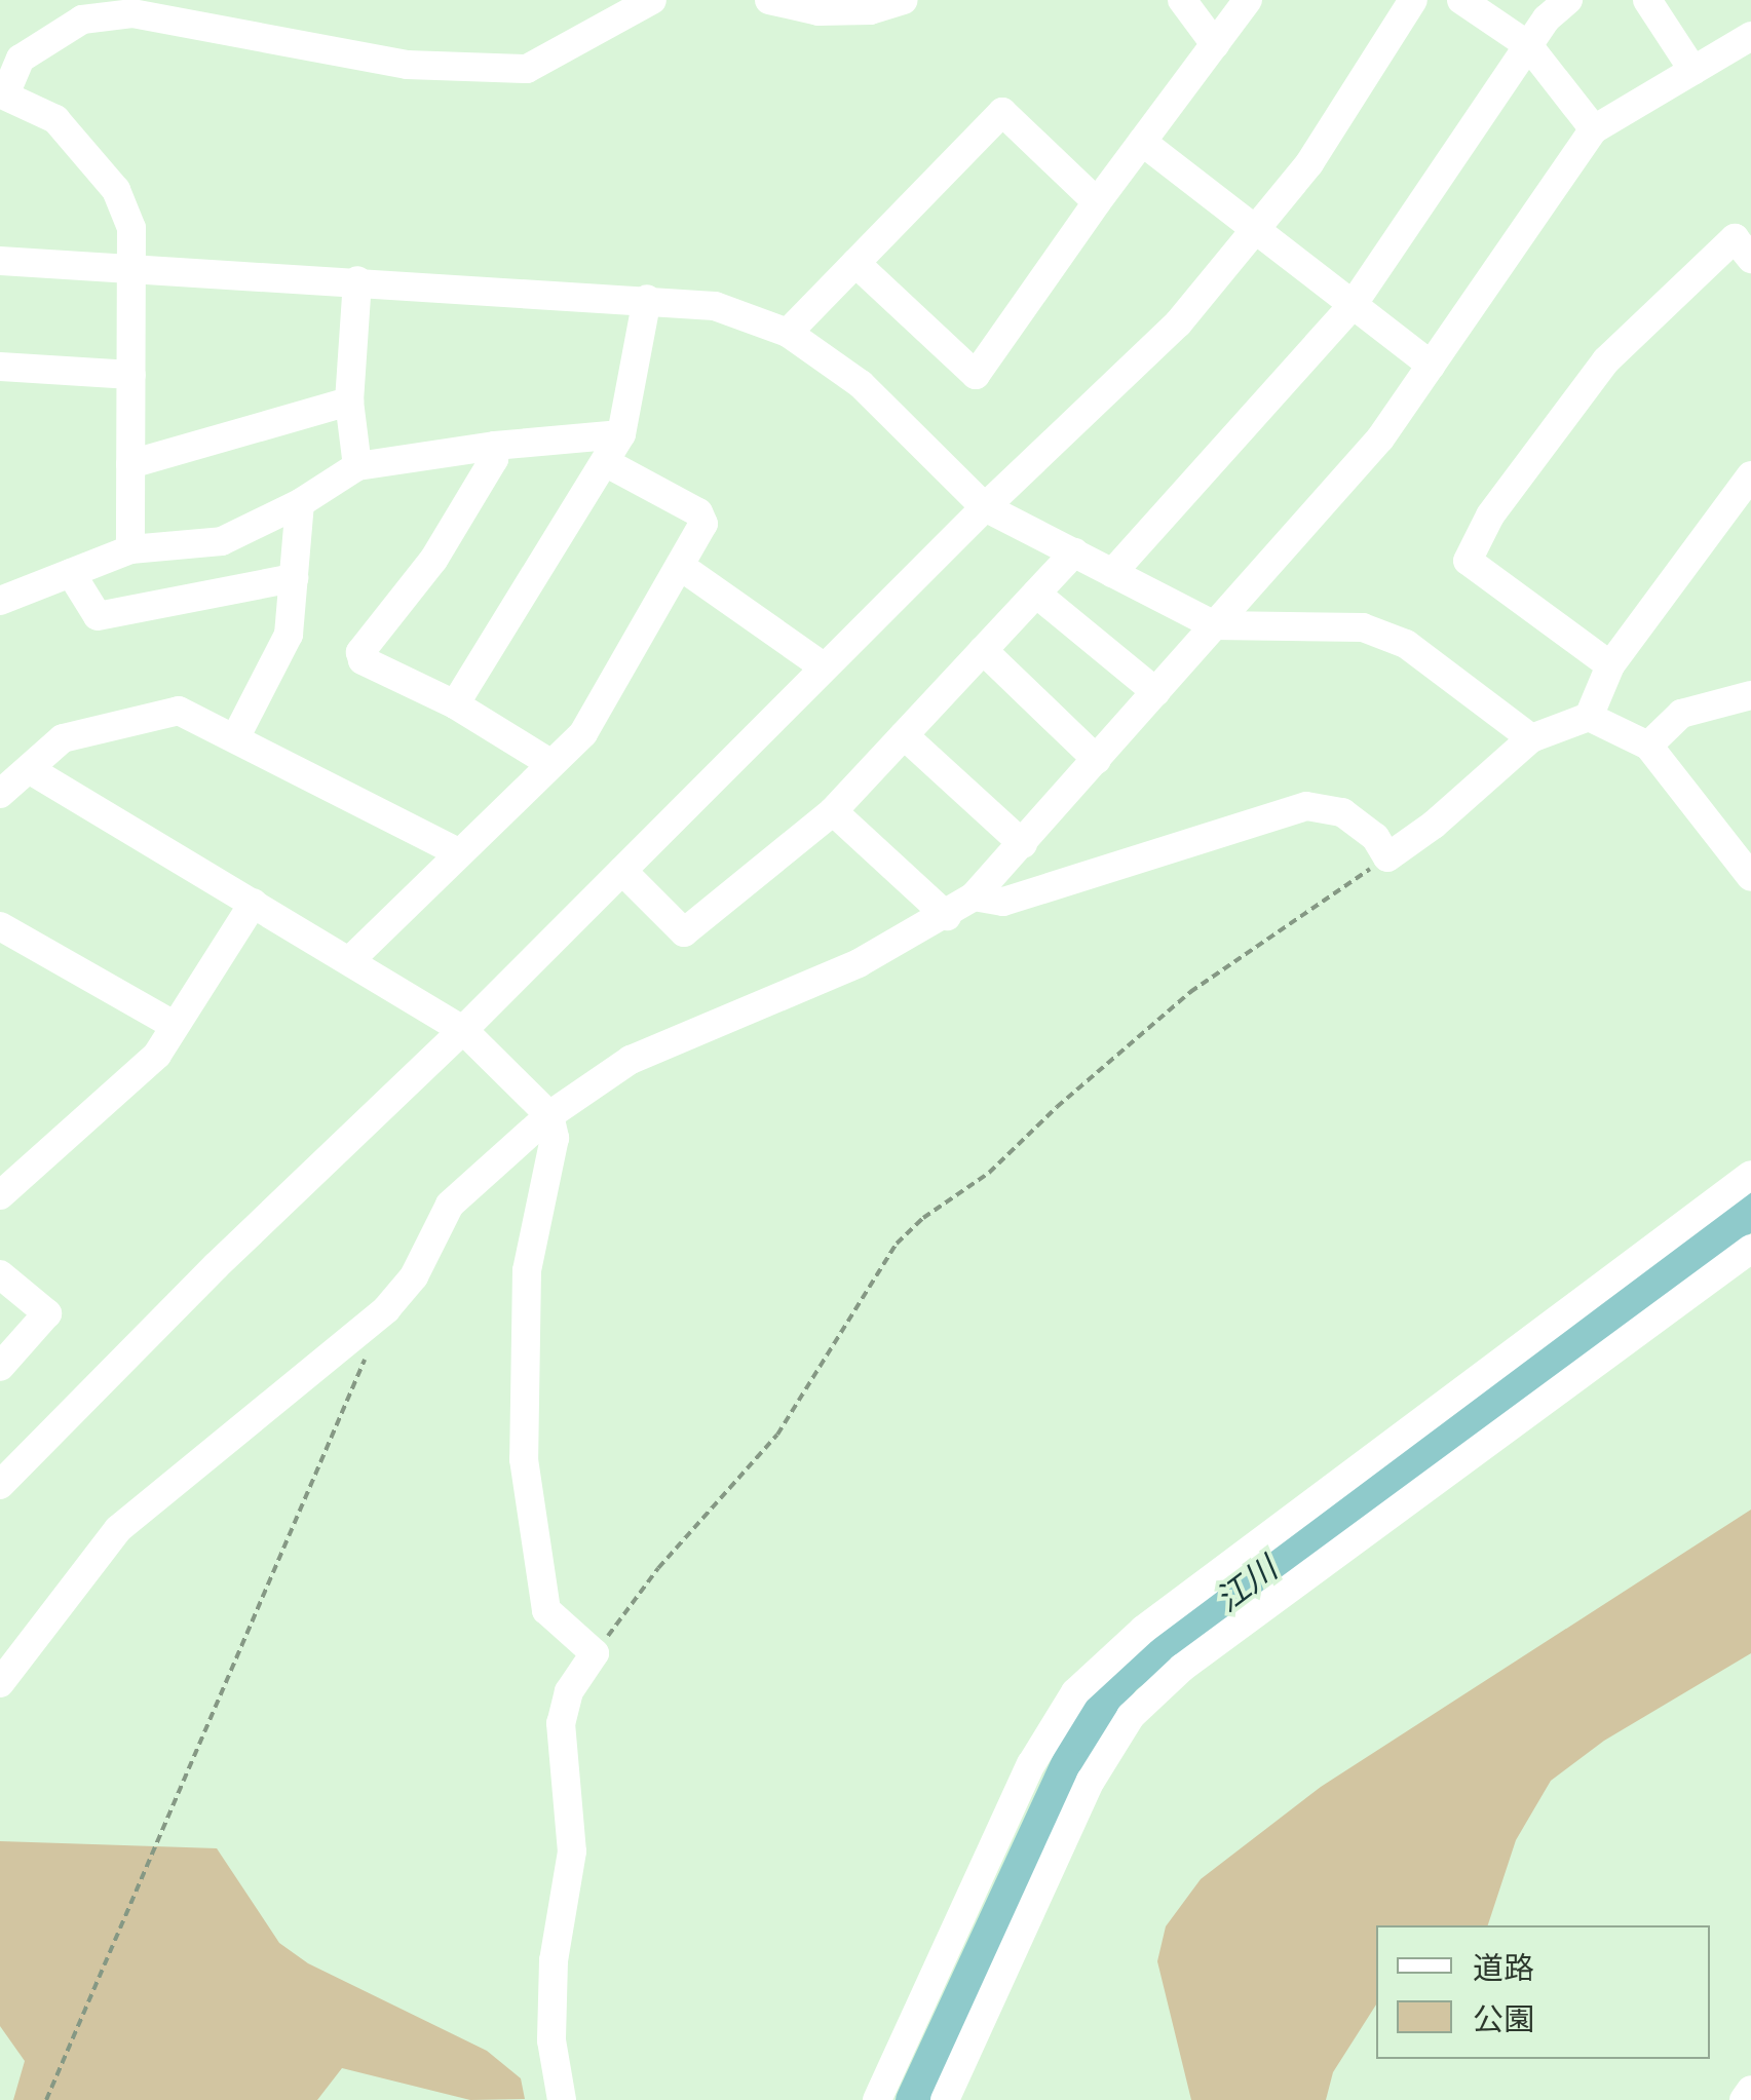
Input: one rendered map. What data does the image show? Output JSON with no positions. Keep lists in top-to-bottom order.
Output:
{
  "water": ["江川"],
  "legend": ["道路", "公園"]
}
